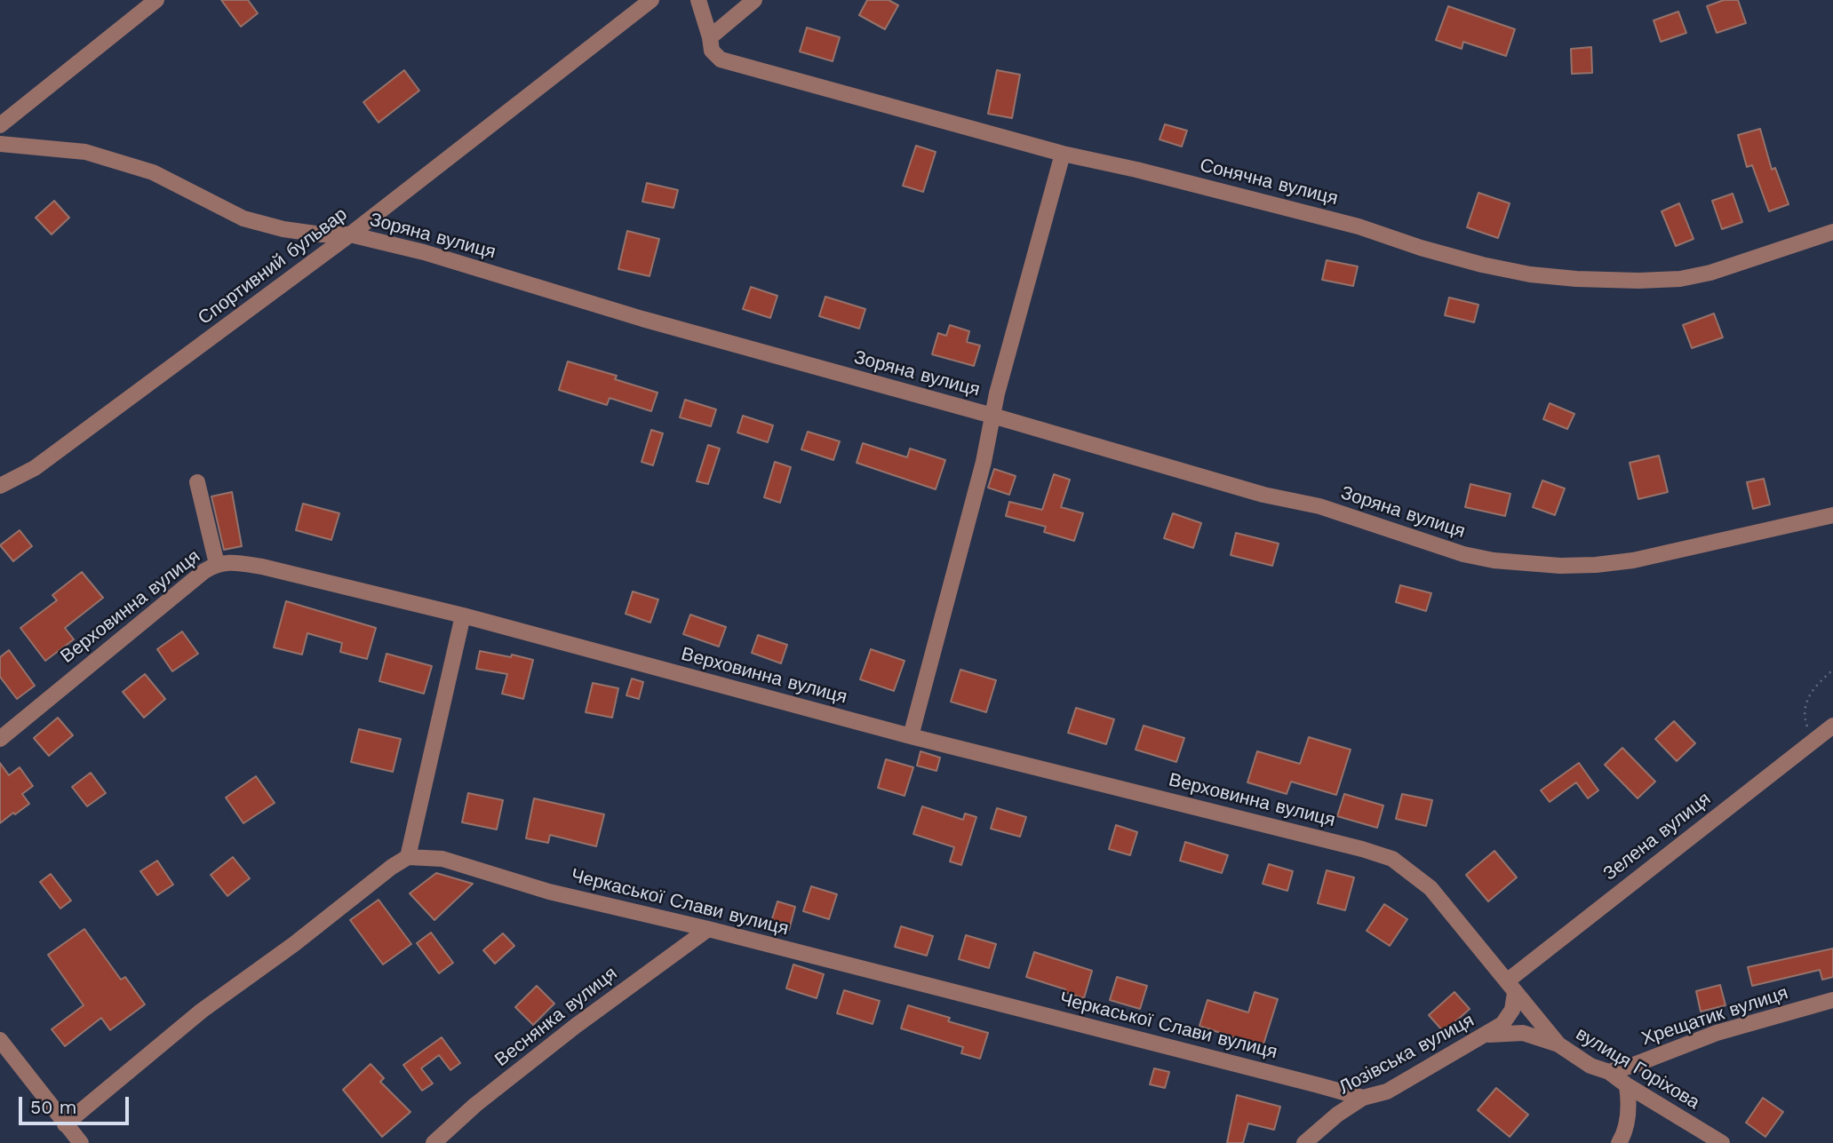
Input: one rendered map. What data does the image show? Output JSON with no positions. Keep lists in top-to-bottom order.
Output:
{
  "streets": {
    "street": [
      "Сонячна вулиця",
      "Зоряна вулиця",
      "Спортивний бульвар",
      "Верховинна вулиця",
      "Зелена вулиця",
      "Черкаської Слави вулиця",
      "Хрещатик вулиця",
      "Веснянка вулиця",
      "Лозівська вулиця",
      "вулиця Горіхова"
    ]
  },
  "crossings": [
    ["Зоряна вулиця", "Спортивний бульвар"],
    ["Верховинна вулиця", "Зелена вулиця"],
    ["Верховинна вулиця", "Лозівська вулиця"],
    ["Верховинна вулиця", "вулиця Горіхова"],
    ["Зелена вулиця", "Лозівська вулиця"],
    ["Зелена вулиця", "вулиця Горіхова"],
    ["Черкаської Слави вулиця", "Веснянка вулиця"],
    ["Черкаської Слави вулиця", "Лозівська вулиця"],
    ["Хрещатик вулиця", "вулиця Горіхова"],
    ["Лозівська вулиця", "вулиця Горіхова"]
  ],
  "scale_bar": "50 m"
}
